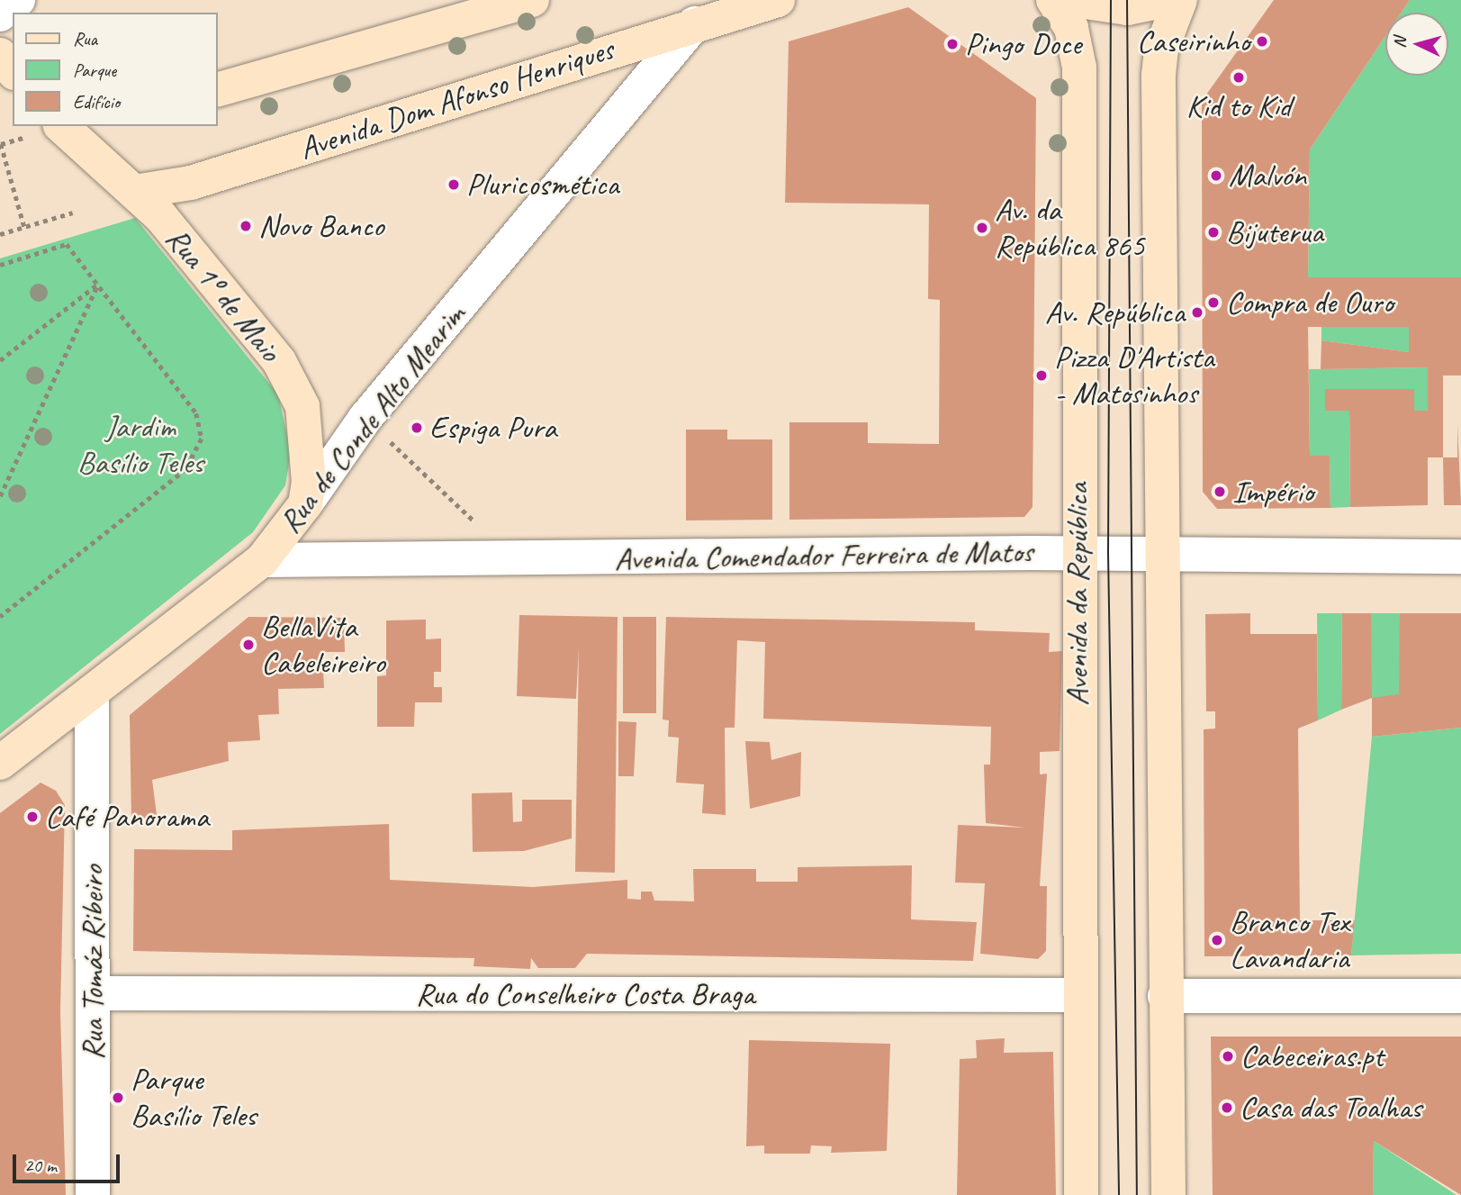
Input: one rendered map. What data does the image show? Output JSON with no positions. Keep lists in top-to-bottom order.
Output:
{
  "streets": {
    "main road": [
      "Avenida Dom Afonso Henriques",
      "Rua 1º de Maio",
      "Rua de Conde Alto Mearim",
      "Avenida da República"
    ],
    "street": ["Avenida Comendador Ferreira de Matos", "Rua Tomáz Ribeiro", "Rua do Conselheiro Costa Braga"]
  },
  "crossings": [
    ["Avenida Dom Afonso Henriques", "Rua 1º de Maio"],
    ["Avenida Dom Afonso Henriques", "Rua de Conde Alto Mearim"],
    ["Rua 1º de Maio", "Rua de Conde Alto Mearim"],
    ["Rua de Conde Alto Mearim", "Avenida Comendador Ferreira de Matos"],
    ["Rua de Conde Alto Mearim", "Rua Tomáz Ribeiro"],
    ["Avenida Comendador Ferreira de Matos", "Avenida da República"],
    ["Avenida da República", "Rua do Conselheiro Costa Braga"],
    ["Rua Tomáz Ribeiro", "Rua do Conselheiro Costa Braga"]
  ],
  "parks": ["Jardim Basílio Teles"],
  "places": [
    "Caseirinho",
    "Pingo Doce",
    "Kid to Kid",
    "Malvón",
    "Pluricosmética",
    "Novo Banco",
    "Av. da República 865",
    "Bijuterua",
    "Compra de Ouro",
    "Av. República",
    "Pizza D'Artista - Matosinhos",
    "Espiga Pura",
    "Império",
    "BellaVita Cabeleireiro",
    "Café Panorama",
    "Branco Tex Lavandaria",
    "Cabeceiras.pt",
    "Parque Basílio Teles",
    "Casa das Toalhas"
  ],
  "legend": ["Rua", "Parque", "Edifício"],
  "scale_bar": "20 m",
  "north": "left"
}
